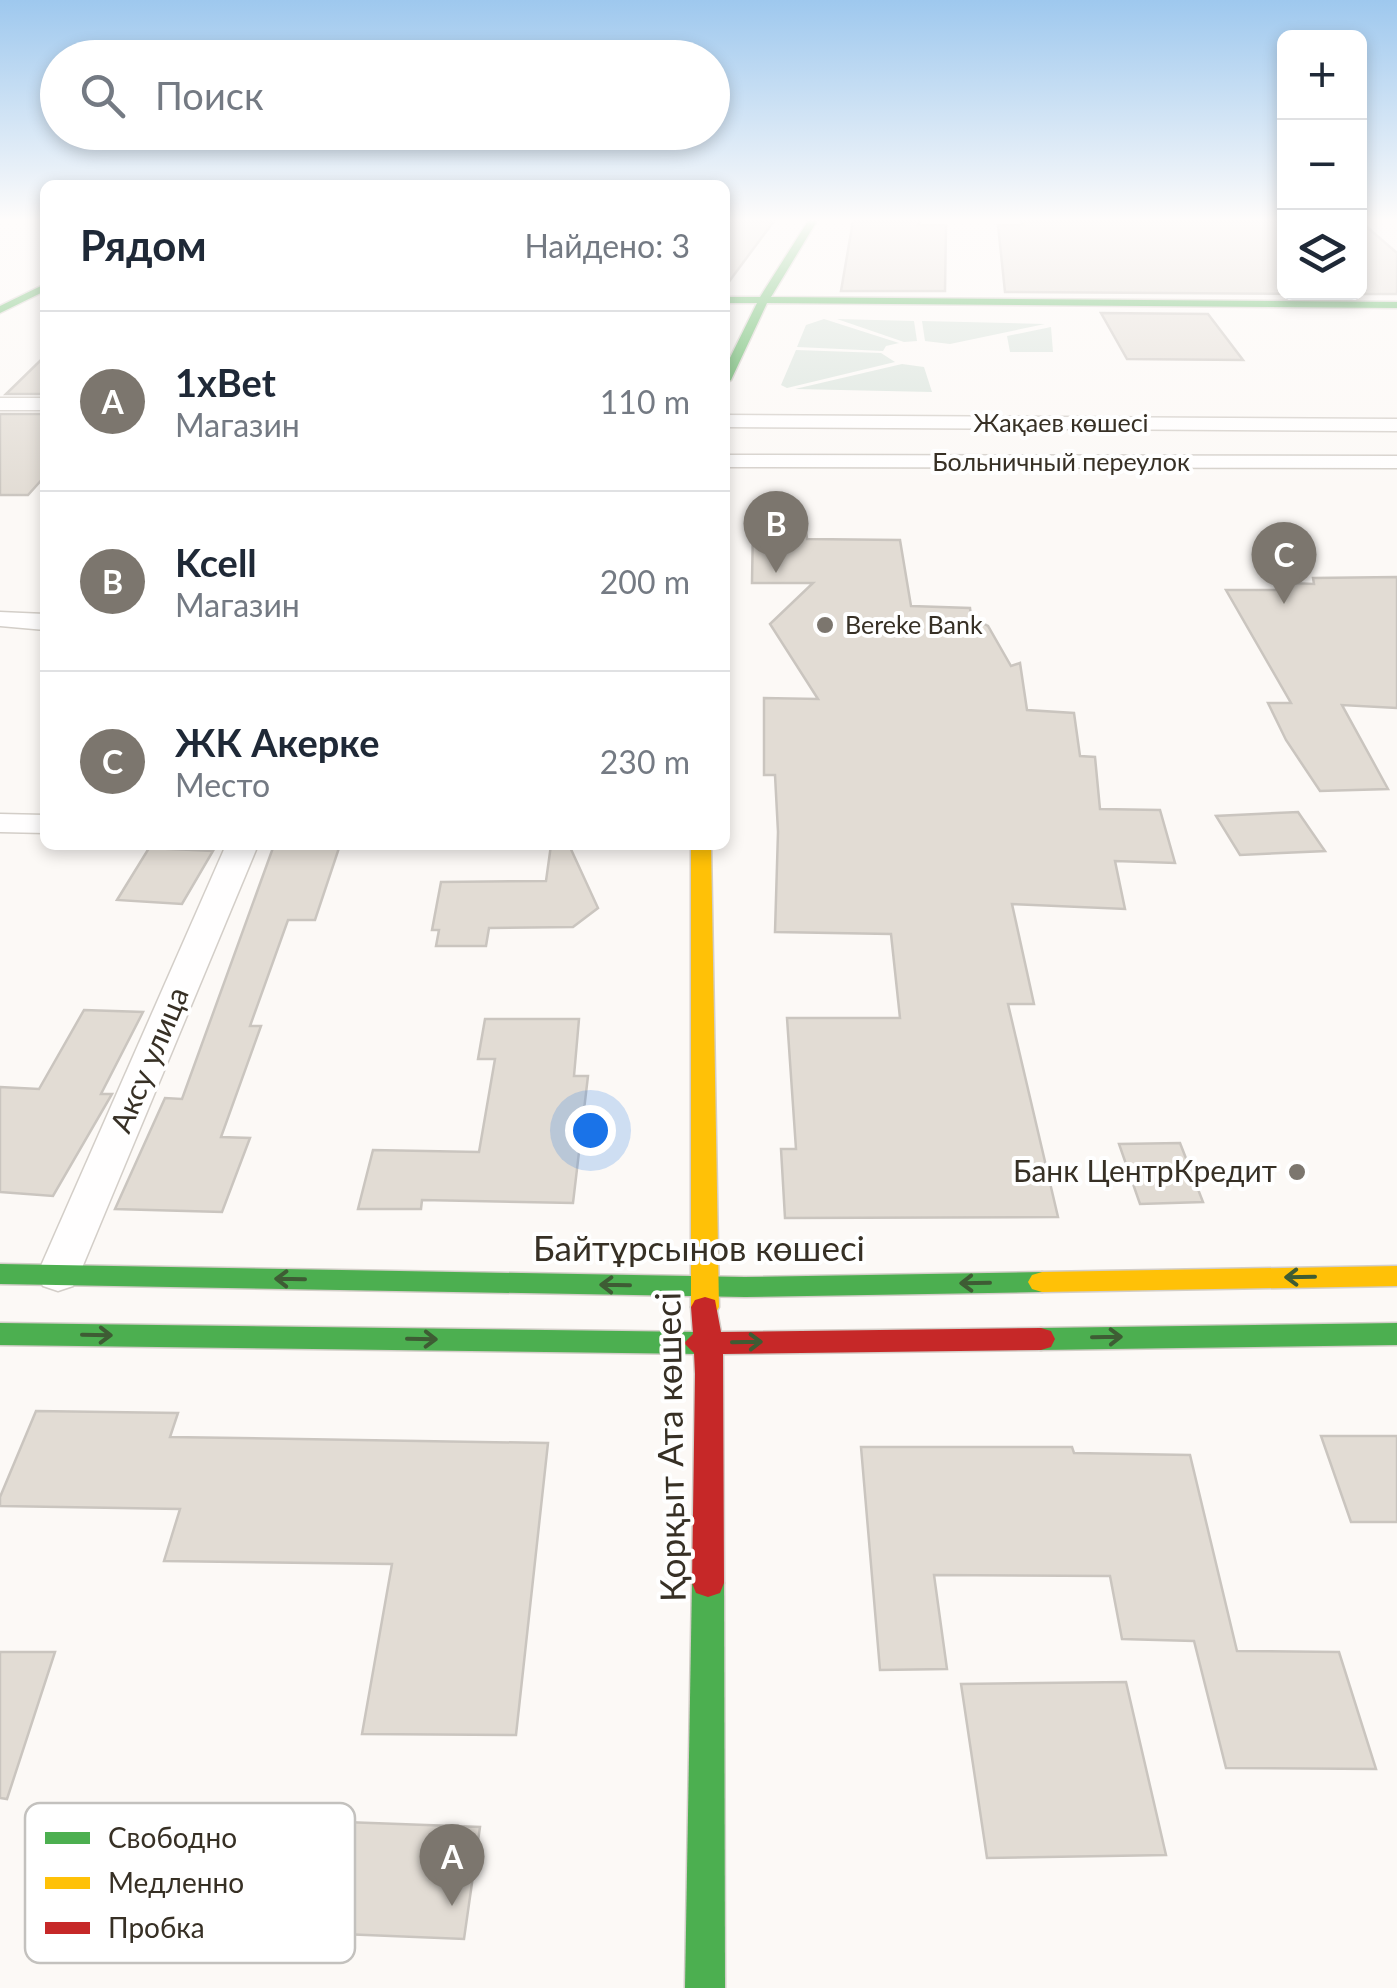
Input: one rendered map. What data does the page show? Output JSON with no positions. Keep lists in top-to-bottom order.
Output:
{
  "streets": {
    "street": [
      "Жақаев көшесі",
      "Больничный переулок",
      "Аксу улица",
      "Байтұрсынов көшесі",
      "Қорқыт Ата көшесі"
    ]
  },
  "crossings": [
    ["Аксу улица", "Байтұрсынов көшесі"],
    ["Байтұрсынов көшесі", "Қорқыт Ата көшесі"]
  ],
  "places": ["Bereke Bank", "Банк ЦентрКредит"],
  "legend": ["Свободно", "Медленно", "Пробка"],
  "page": {
    "map_buttons": ["+", "−"],
    "search": "Поиск",
    "heading": ["Рядом", "Найдено: 3"],
    "list": [
      {
        "mark": "A",
        "name": "1xBet",
        "note": "Магазин",
        "value": "110 m"
      },
      {
        "mark": "B",
        "name": "Kcell",
        "note": "Магазин",
        "value": "200 m"
      },
      {
        "mark": "C",
        "name": "ЖК Акерке",
        "note": "Место",
        "value": "230 m"
      }
    ],
    "pins": ["B", "C", "A"]
  }
}
